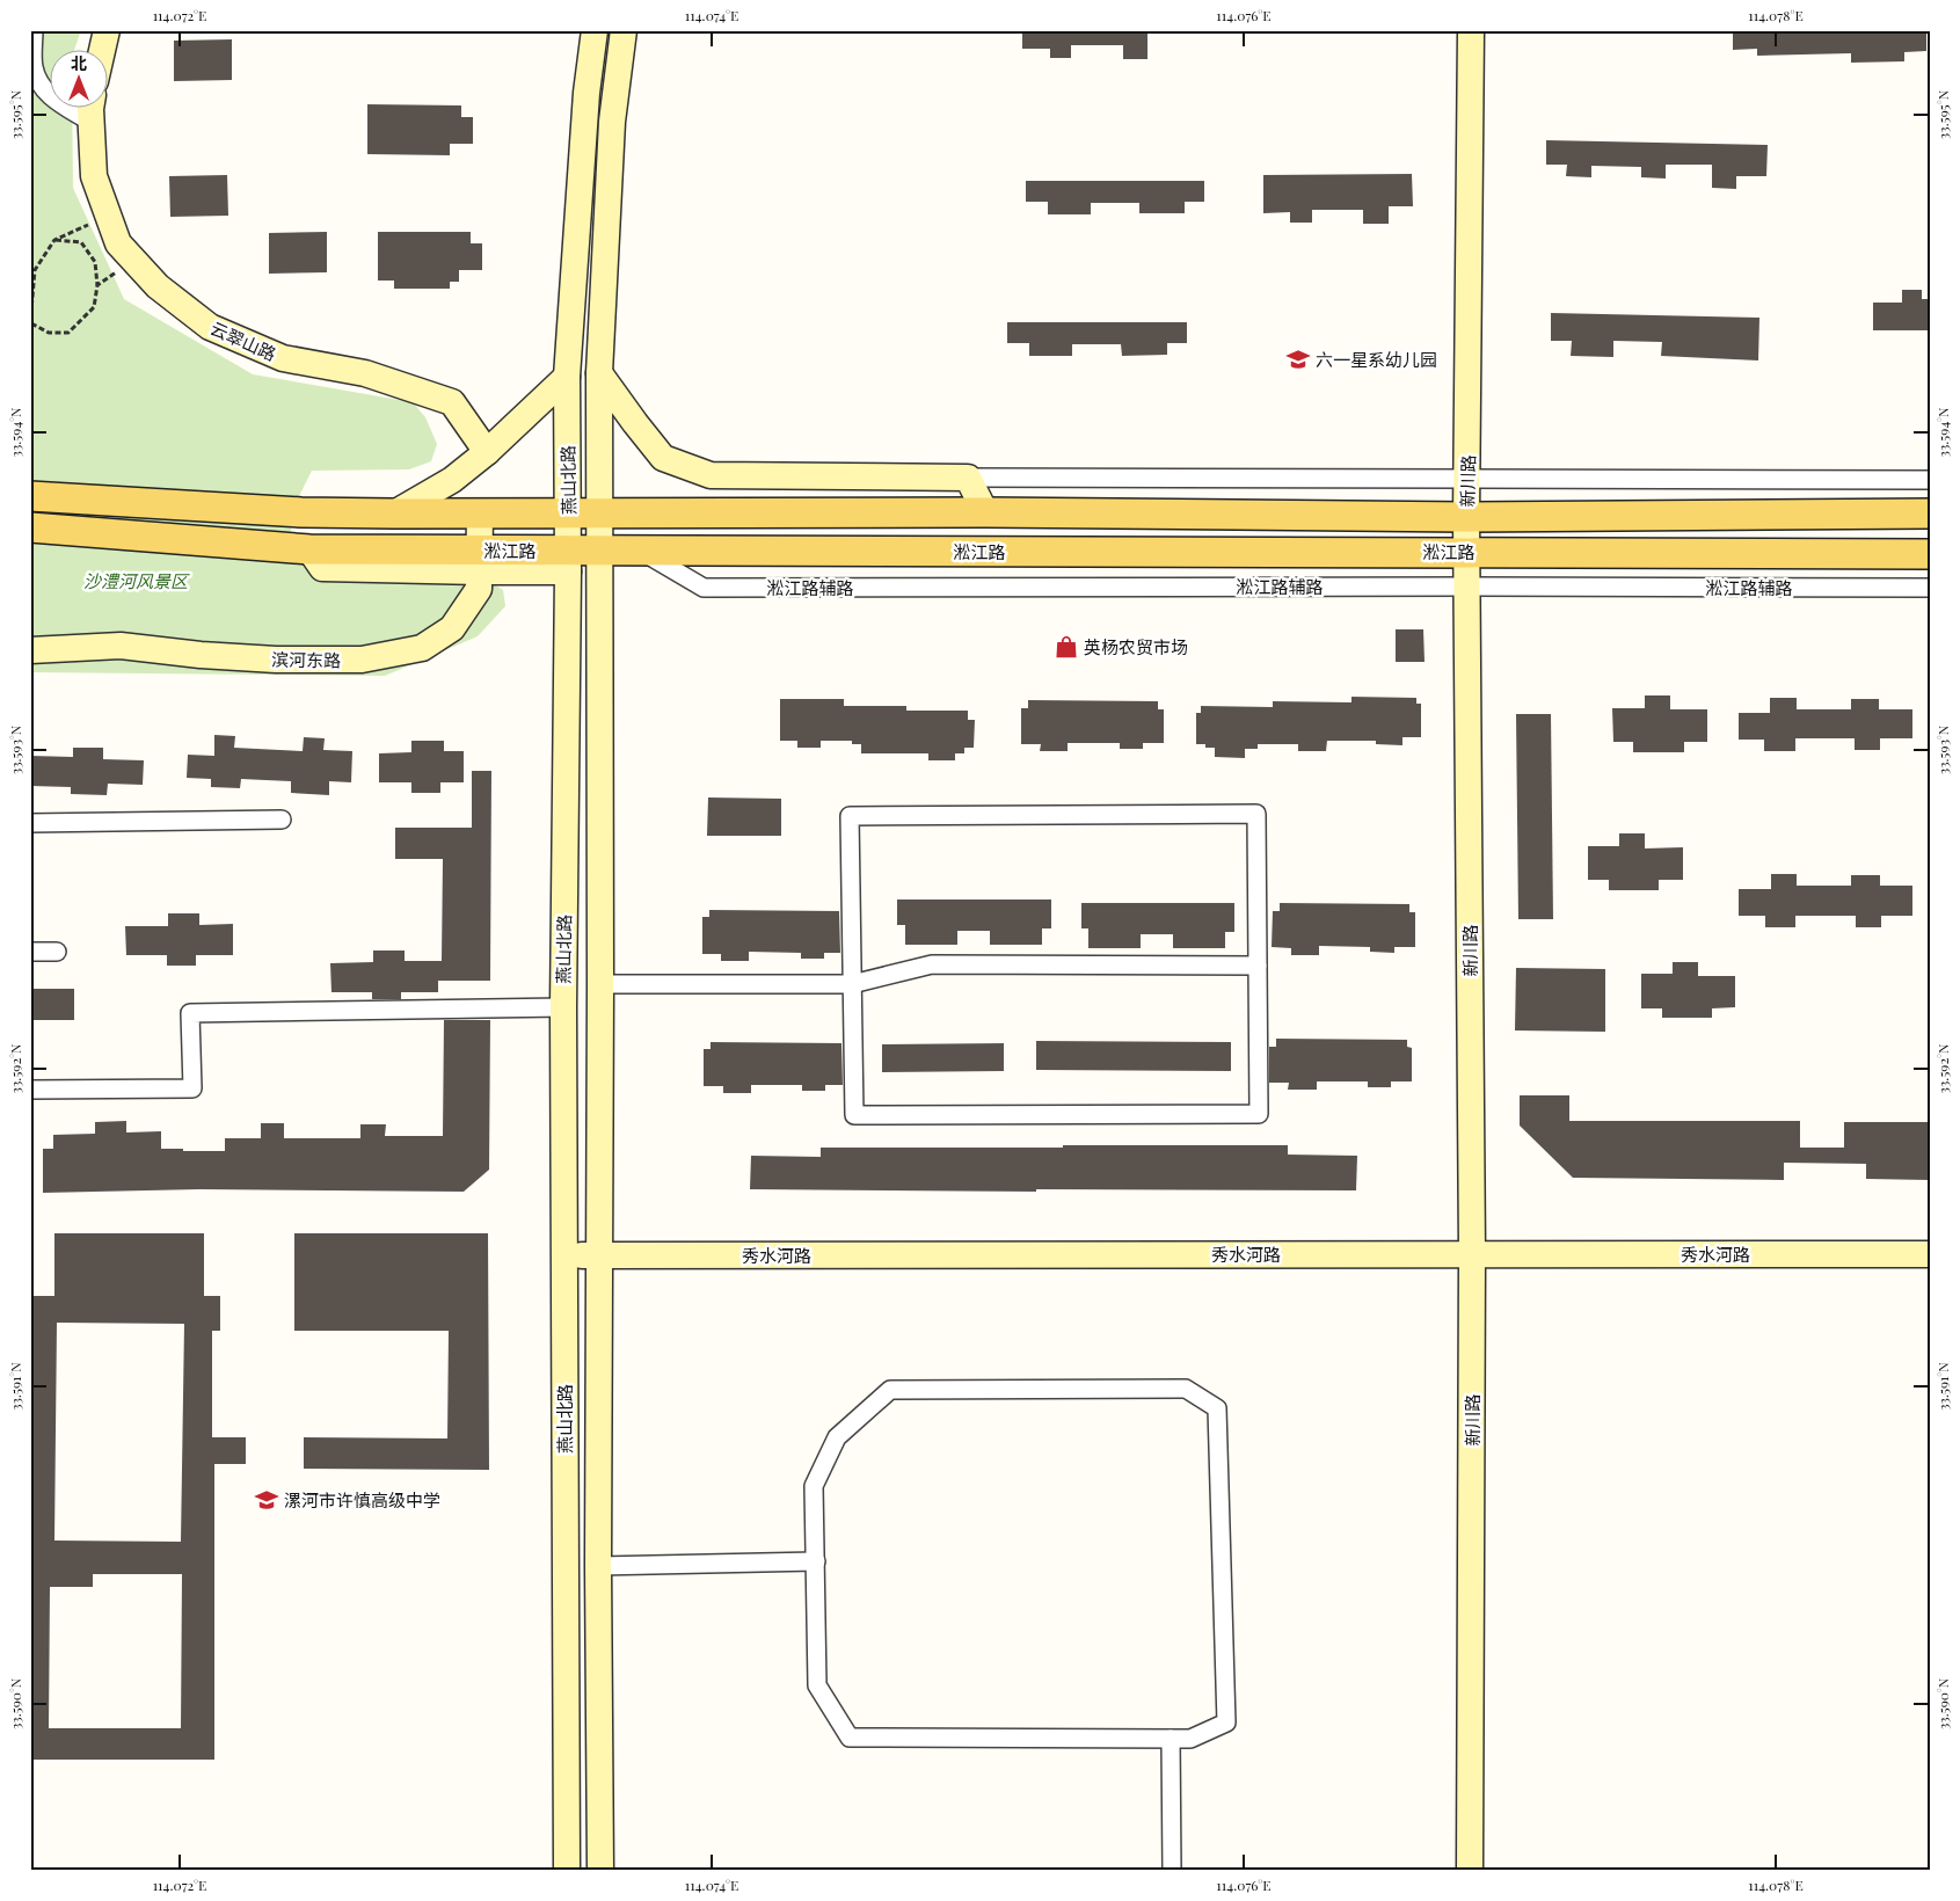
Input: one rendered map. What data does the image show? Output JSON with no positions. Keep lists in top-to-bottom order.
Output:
{
  "streets": {
    "main road": ["淞江路"],
    "street": [
      "云翠山路",
      "燕山北路",
      "新川路",
      "淞江路辅路",
      "滨河东路",
      "秀水河路"
    ]
  },
  "crossings": [
    ["燕山北路", "淞江路"],
    ["燕山北路", "秀水河路"],
    ["新川路", "淞江路"],
    ["新川路", "淞江路辅路"],
    ["新川路", "秀水河路"],
    ["淞江路", "淞江路辅路"],
    ["淞江路", "滨河东路"]
  ],
  "parks": ["沙澧河风景区"],
  "places": {
    "school or university": ["六一星系幼儿园", "漯河市许慎高级中学"],
    "shop": ["英杨农贸市场"]
  },
  "north": "top",
  "coordinates": [
    "114.072°E",
    "114.074°E",
    "114.076°E",
    "114.078°E",
    "33.595°N",
    "33.594°N",
    "33.593°N",
    "33.592°N",
    "33.591°N",
    "33.590°N"
  ]
}
